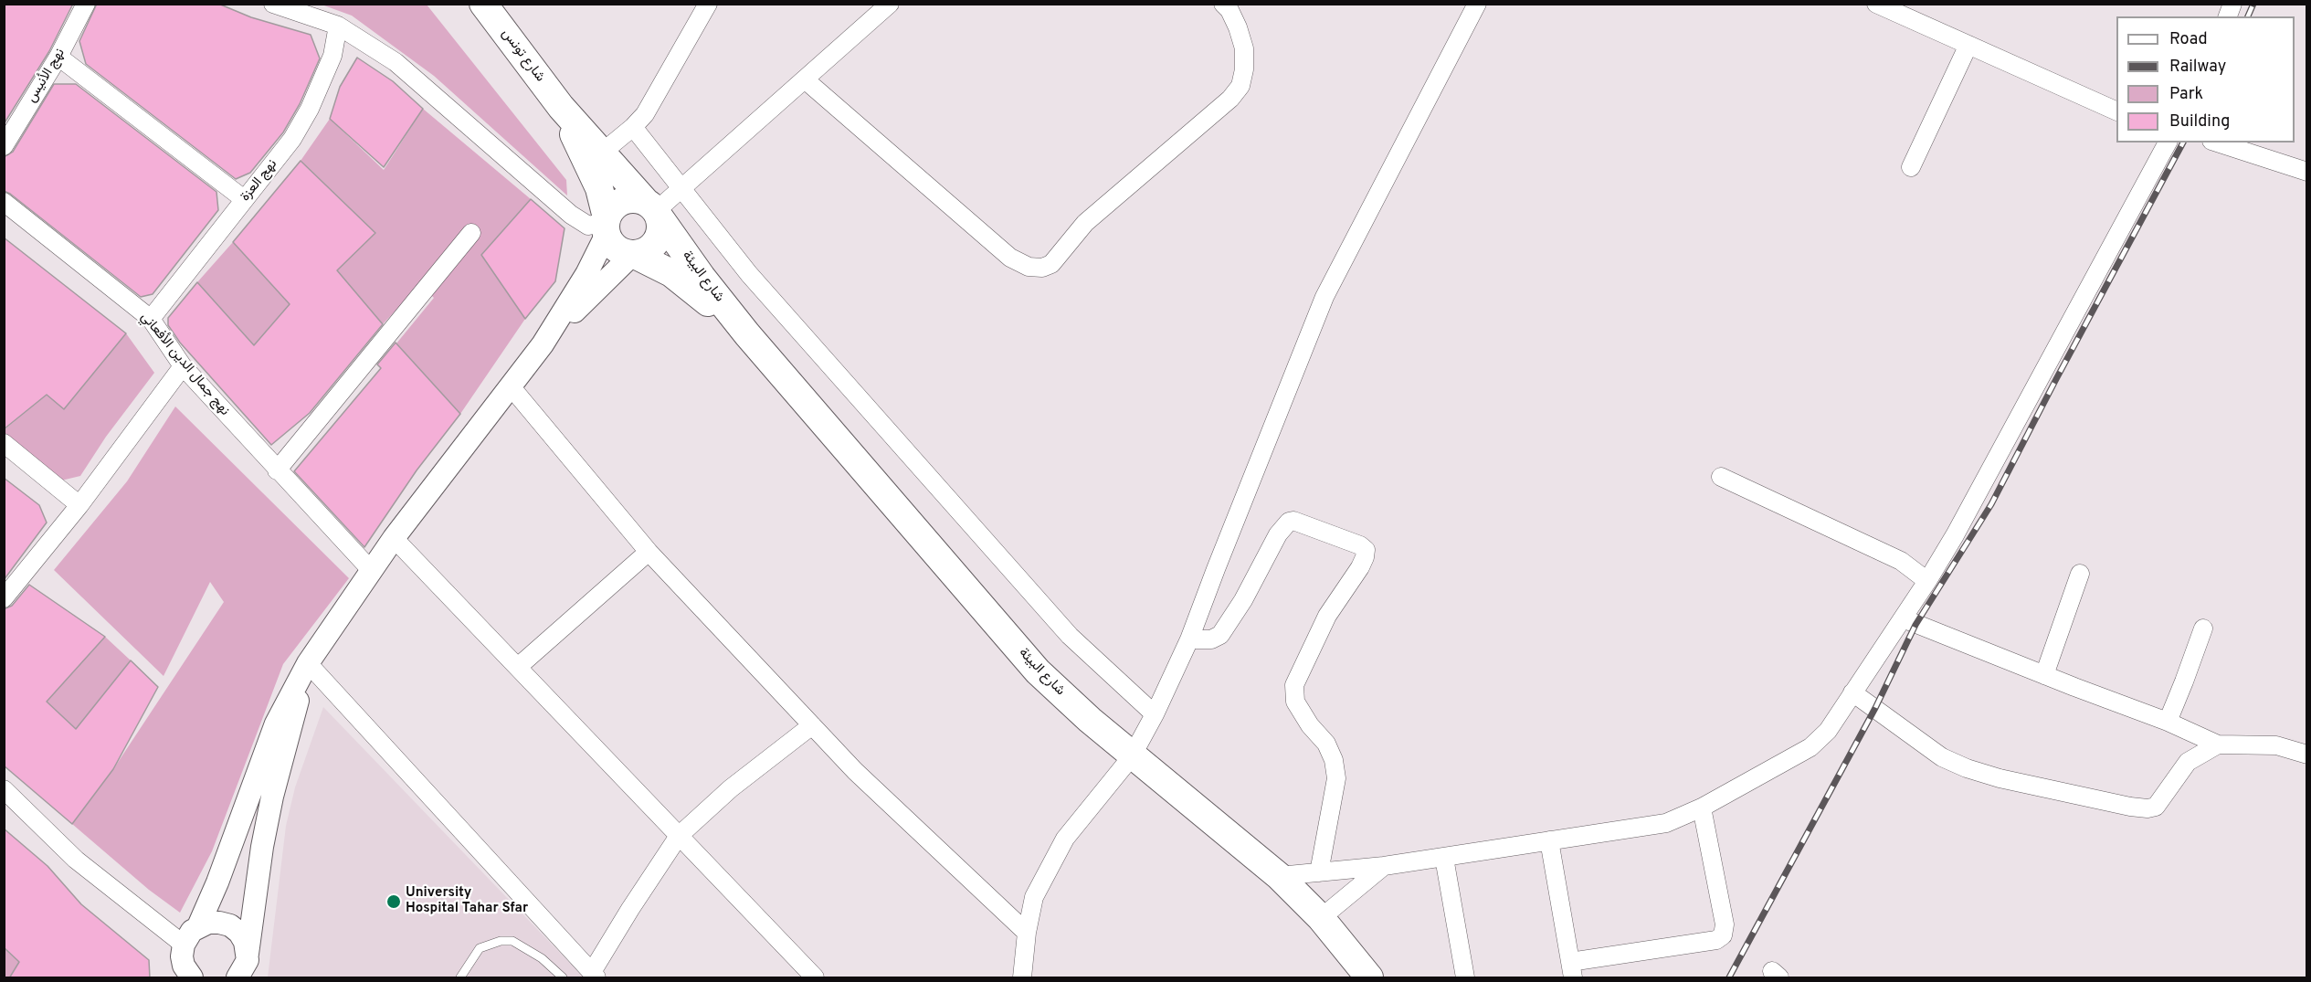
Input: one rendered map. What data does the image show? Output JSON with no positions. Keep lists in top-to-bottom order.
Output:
{
  "streets": {
    "main road": ["شارع تونس", "شارع البيئة"],
    "street": ["نهج الأنيس", "نهج العزة", "نهج جمال الدين الأفعاني"]
  },
  "crossings": [
    ["شارع تونس", "شارع البيئة"],
    ["نهج العزة", "نهج جمال الدين الأفعاني"]
  ],
  "places": ["University Hospital Tahar Sfar"],
  "legend": [
    "Road",
    "Railway",
    "Park",
    "Building"
  ]
}
